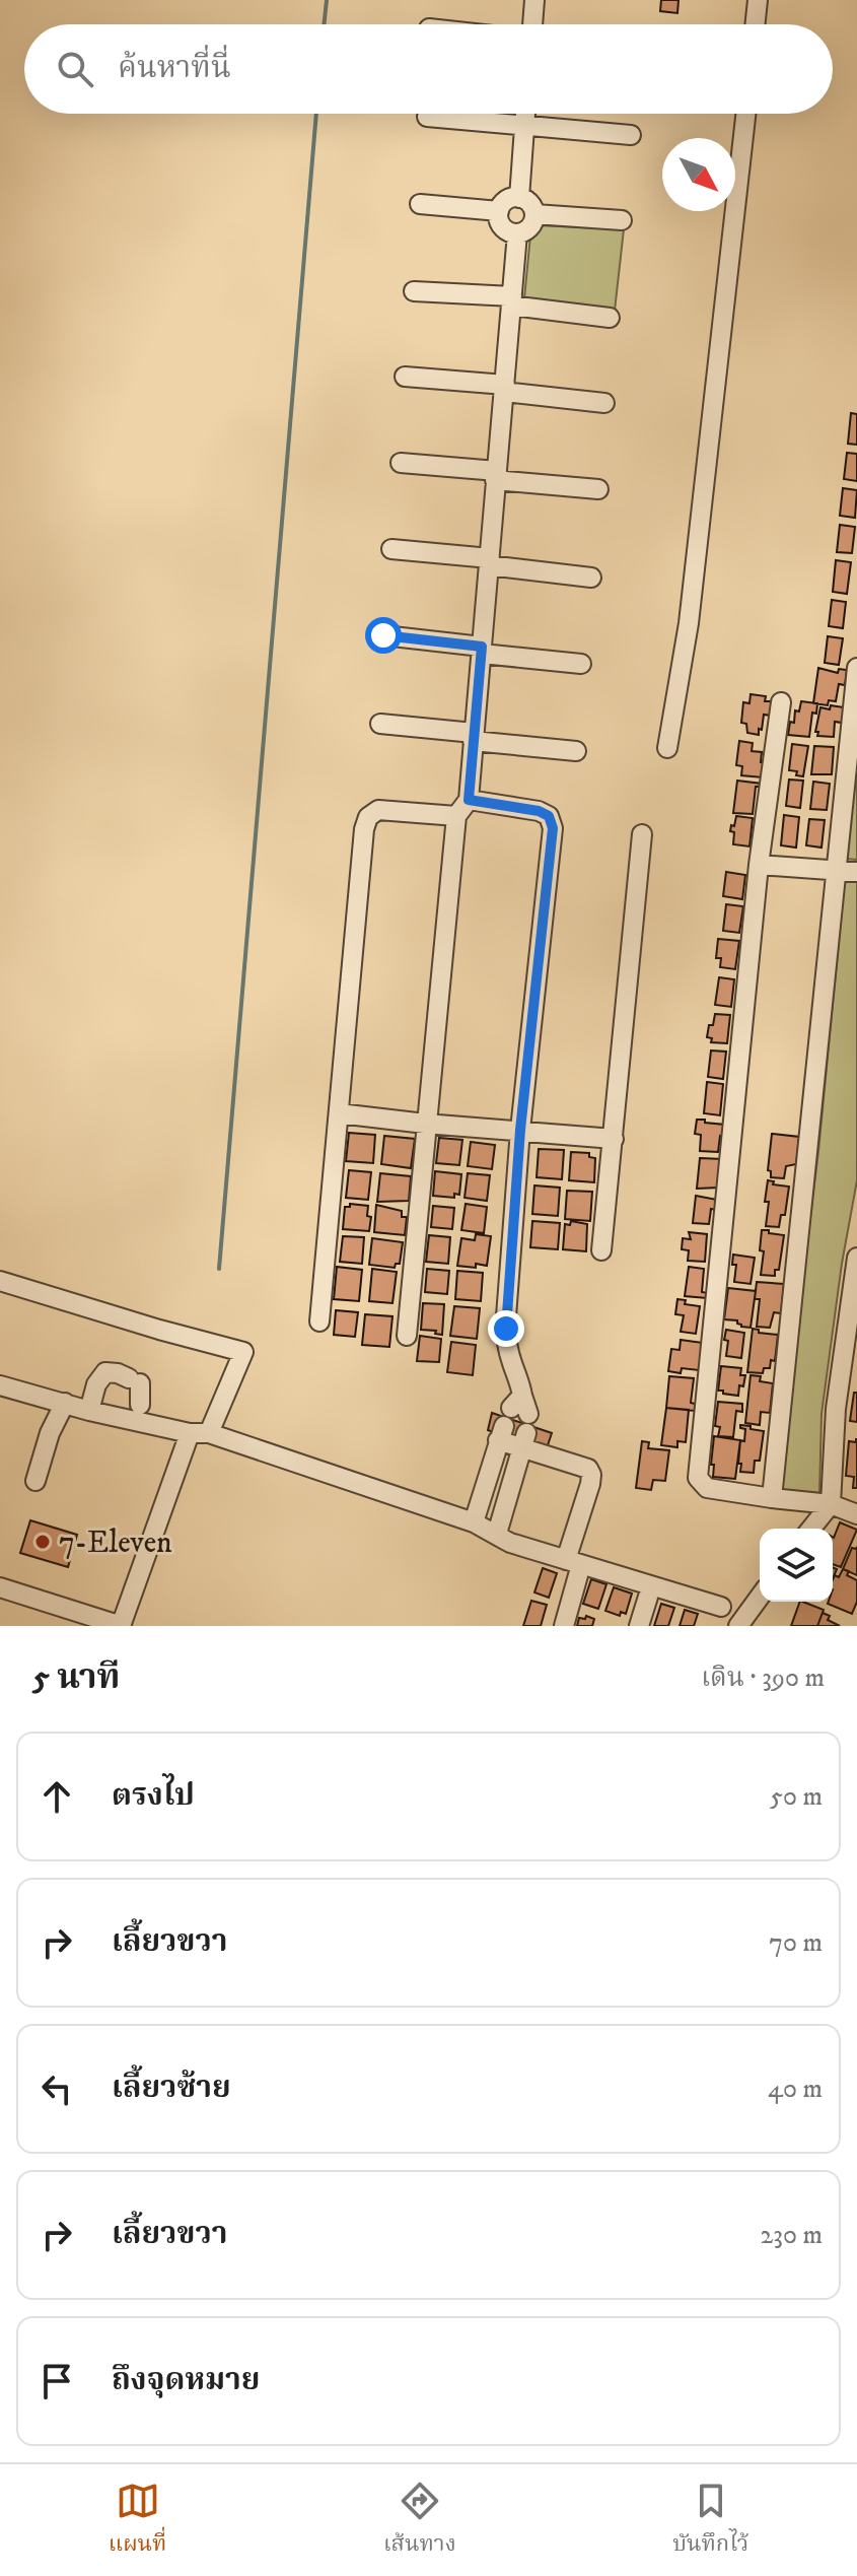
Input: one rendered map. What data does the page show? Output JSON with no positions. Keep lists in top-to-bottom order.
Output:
{
  "places": ["7-Eleven"],
  "north": "bottom right",
  "page": {
    "search": "ค้นหาที่นี่",
    "heading": ["5 นาที", "เดิน · 390 m"],
    "list": [
      ["ตรงไป", "50 m"],
      ["เลี้ยวขวา", "70 m"],
      ["เลี้ยวซ้าย", "40 m"],
      ["เลี้ยวขวา", "230 m"],
      "ถึงจุดหมาย"
    ],
    "nav": ["แผนที่", "เส้นทาง", "บันทึกไว้"]
  }
}
